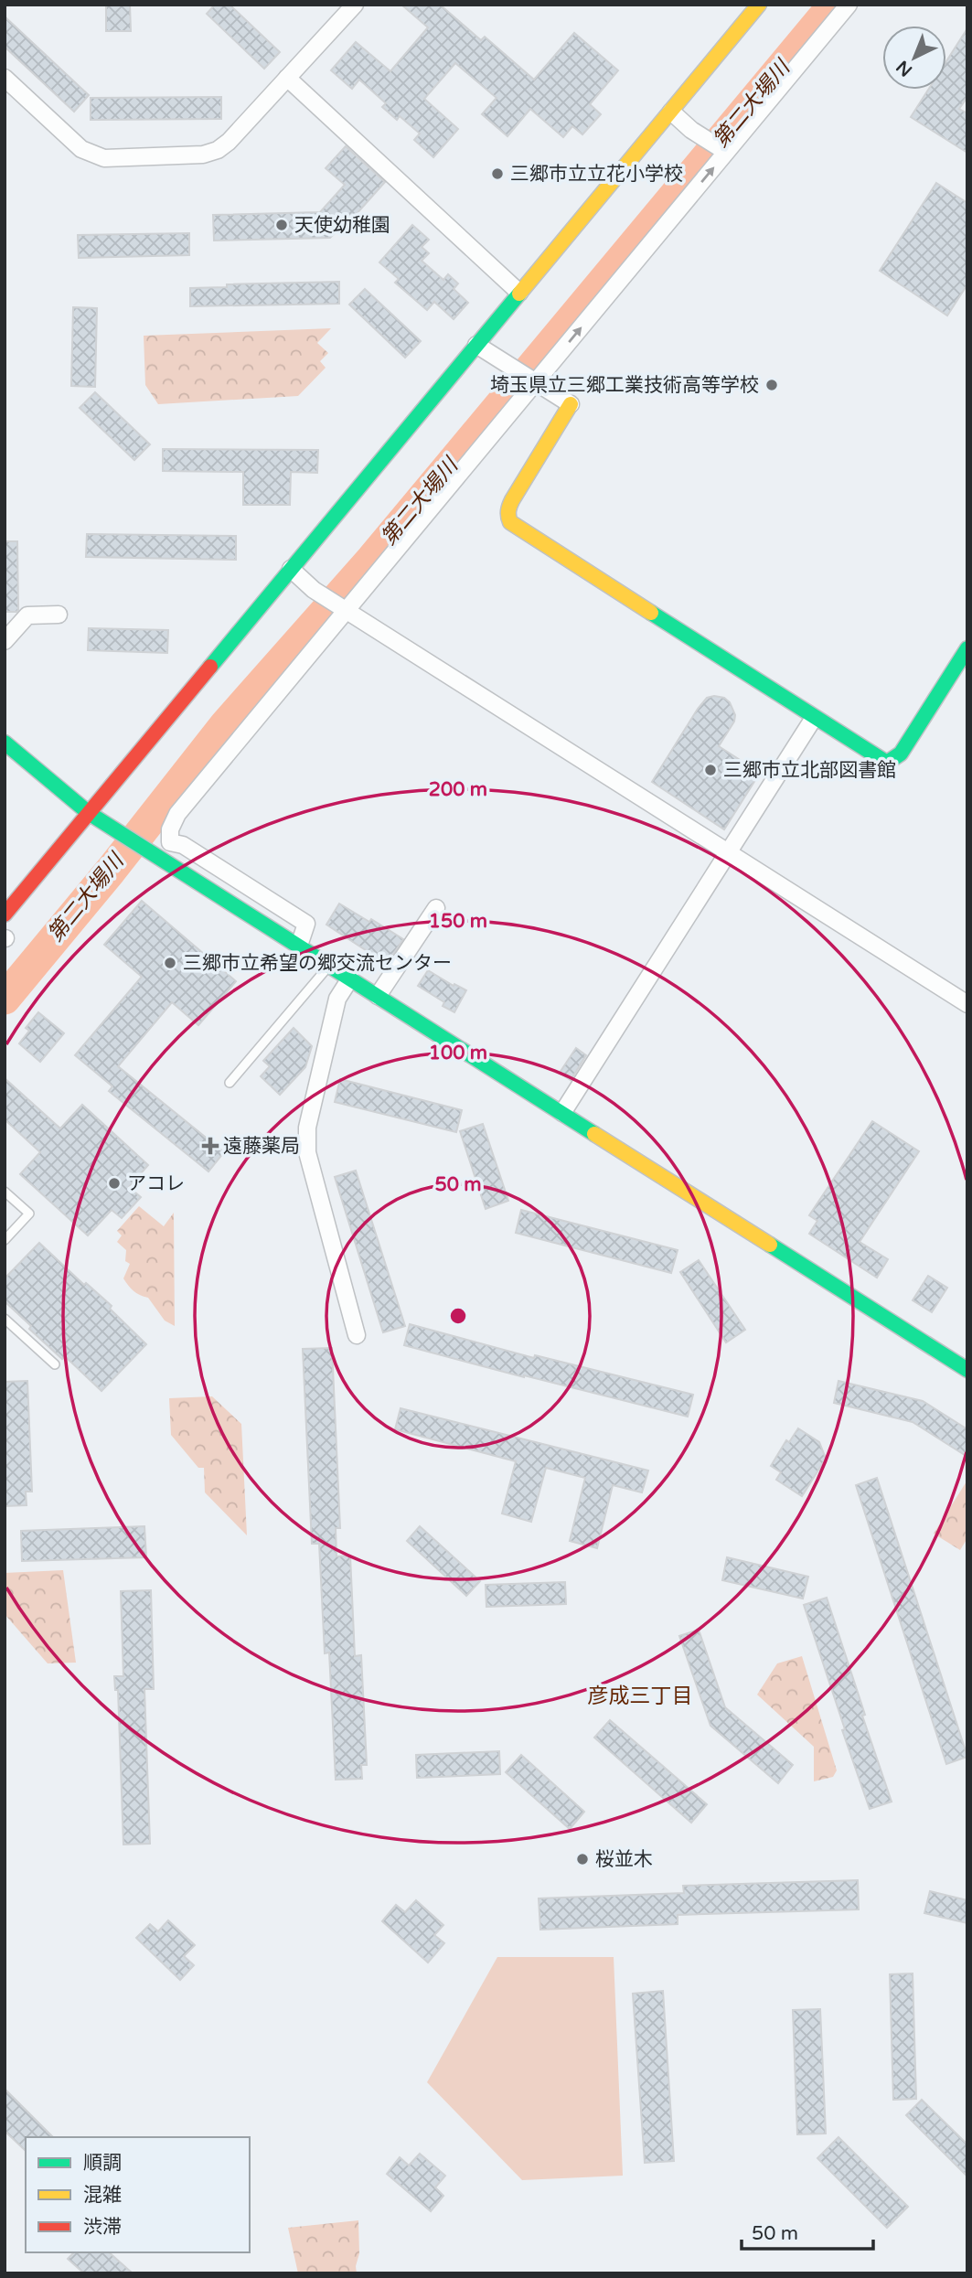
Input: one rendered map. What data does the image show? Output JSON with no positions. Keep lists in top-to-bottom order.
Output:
{
  "districts": ["彦成三丁目"],
  "water": ["第二大場川"],
  "places": {
    "other": [
      "三郷市立立花小学校",
      "天使幼稚園",
      "埼玉県立三郷工業技術高等学校",
      "三郷市立北部図書館",
      "三郷市立希望の郷交流センター",
      "アコレ",
      "桜並木"
    ],
    "health": ["遠藤薬局"]
  },
  "legend": ["順調", "混雑", "渋滞"],
  "scale_bar": "50 m",
  "north": "bottom left",
  "rings": [
    "200 m",
    "150 m",
    "100 m",
    "50 m"
  ]
}
